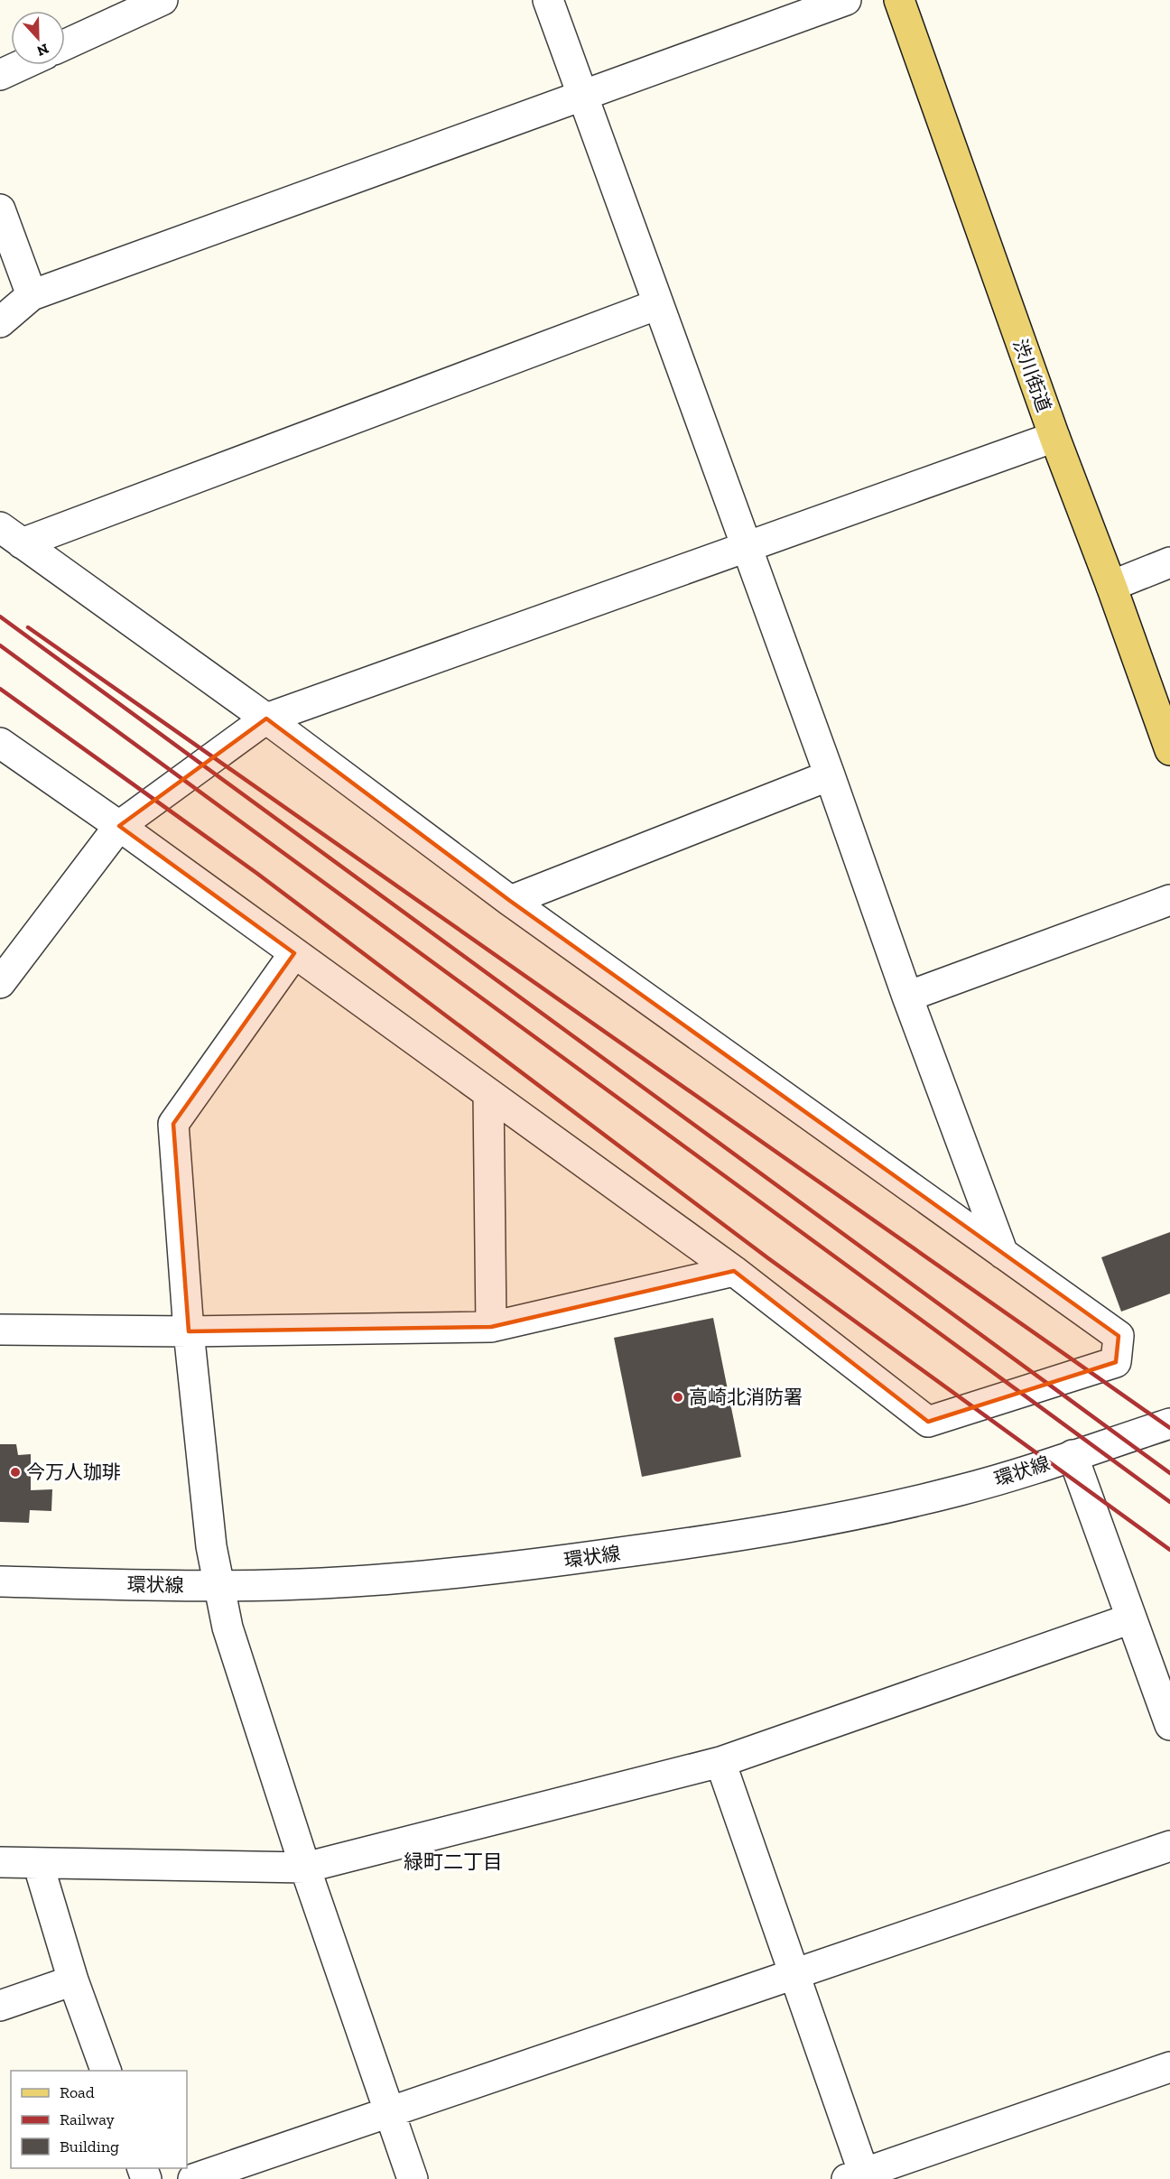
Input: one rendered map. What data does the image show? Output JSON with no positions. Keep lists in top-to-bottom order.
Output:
{
  "streets": {
    "main road": ["渋川街道"],
    "street": ["環状線"]
  },
  "districts": ["緑町二丁目"],
  "places": ["高崎北消防署", "今万人珈琲"],
  "legend": ["Road", "Railway", "Building"],
  "north": "bottom"
}
